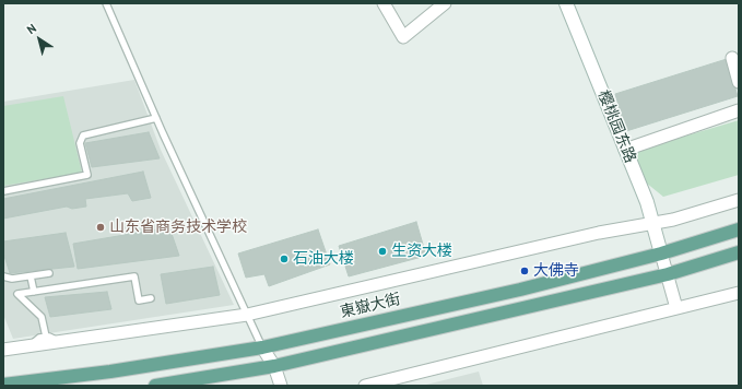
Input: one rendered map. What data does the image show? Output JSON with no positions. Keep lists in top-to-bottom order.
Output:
{
  "streets": {
    "main road": ["東嶽大街"],
    "street": ["樱桃园东路"]
  },
  "crossings": [
    ["樱桃园东路", "東嶽大街"]
  ],
  "places": [
    "山东省商务技术学校",
    "生资大楼",
    "石油大楼",
    "大佛寺"
  ],
  "north": "top left"
}
